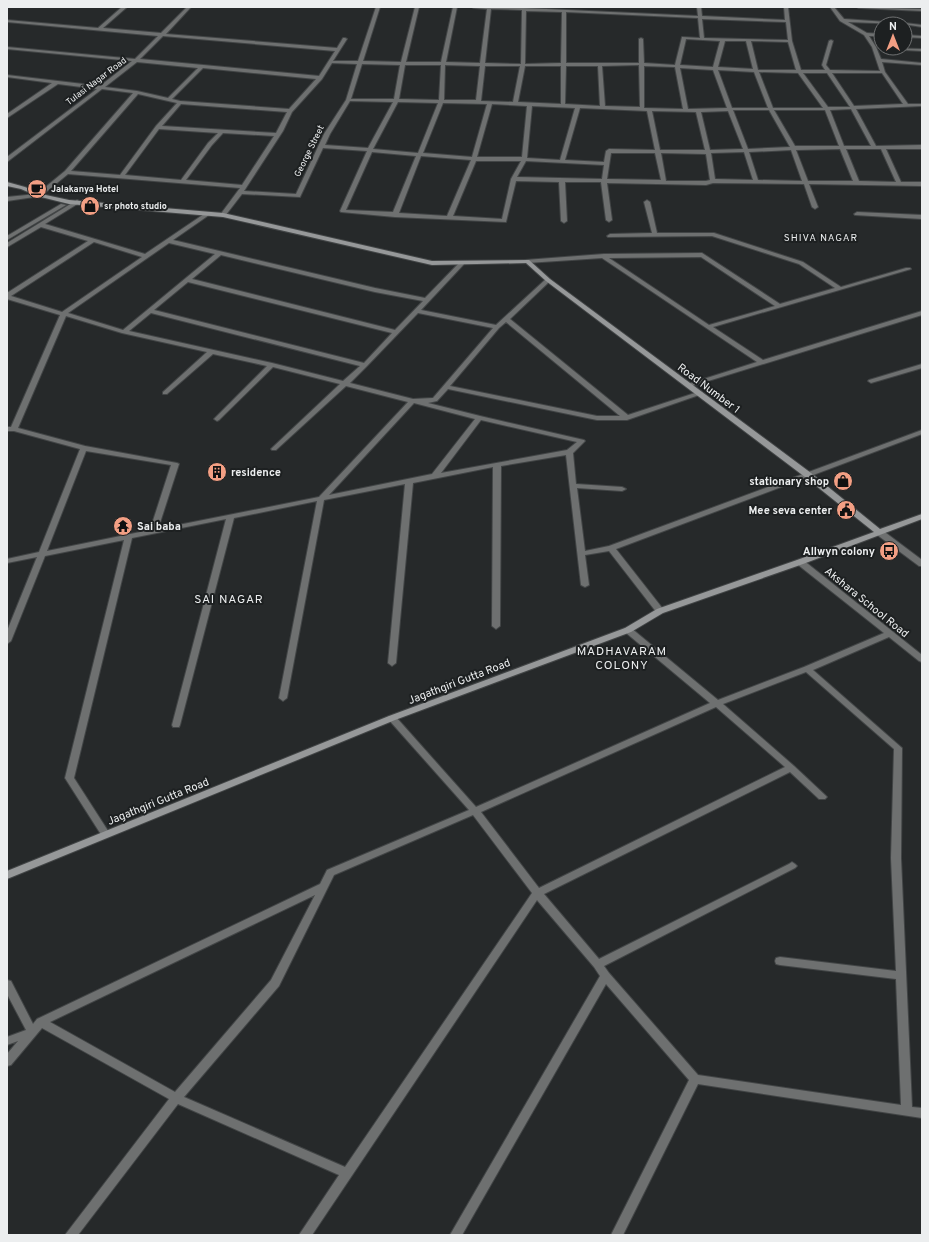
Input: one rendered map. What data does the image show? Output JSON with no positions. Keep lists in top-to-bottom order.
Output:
{
  "streets": {
    "street": [
      "Tulasi Nagar Road",
      "George Street",
      "Road Number 1",
      "Akshara School Road",
      "Jagathgiri Gutta Road"
    ]
  },
  "crossings": [
    ["Road Number 1", "Jagathgiri Gutta Road"],
    ["Akshara School Road", "Jagathgiri Gutta Road"]
  ],
  "districts": ["SHIVA NAGAR", "SAI NAGAR", "MADHAVARAM COLONY"],
  "places": {
    "cafe": ["Jalakanya Hotel"],
    "shop": ["sr photo studio", "stationary shop"],
    "building": ["residence"],
    "public building": ["Mee seva center"],
    "temple": ["Sai baba"],
    "bus stop": ["Allwyn colony"]
  },
  "north": "top"
}
